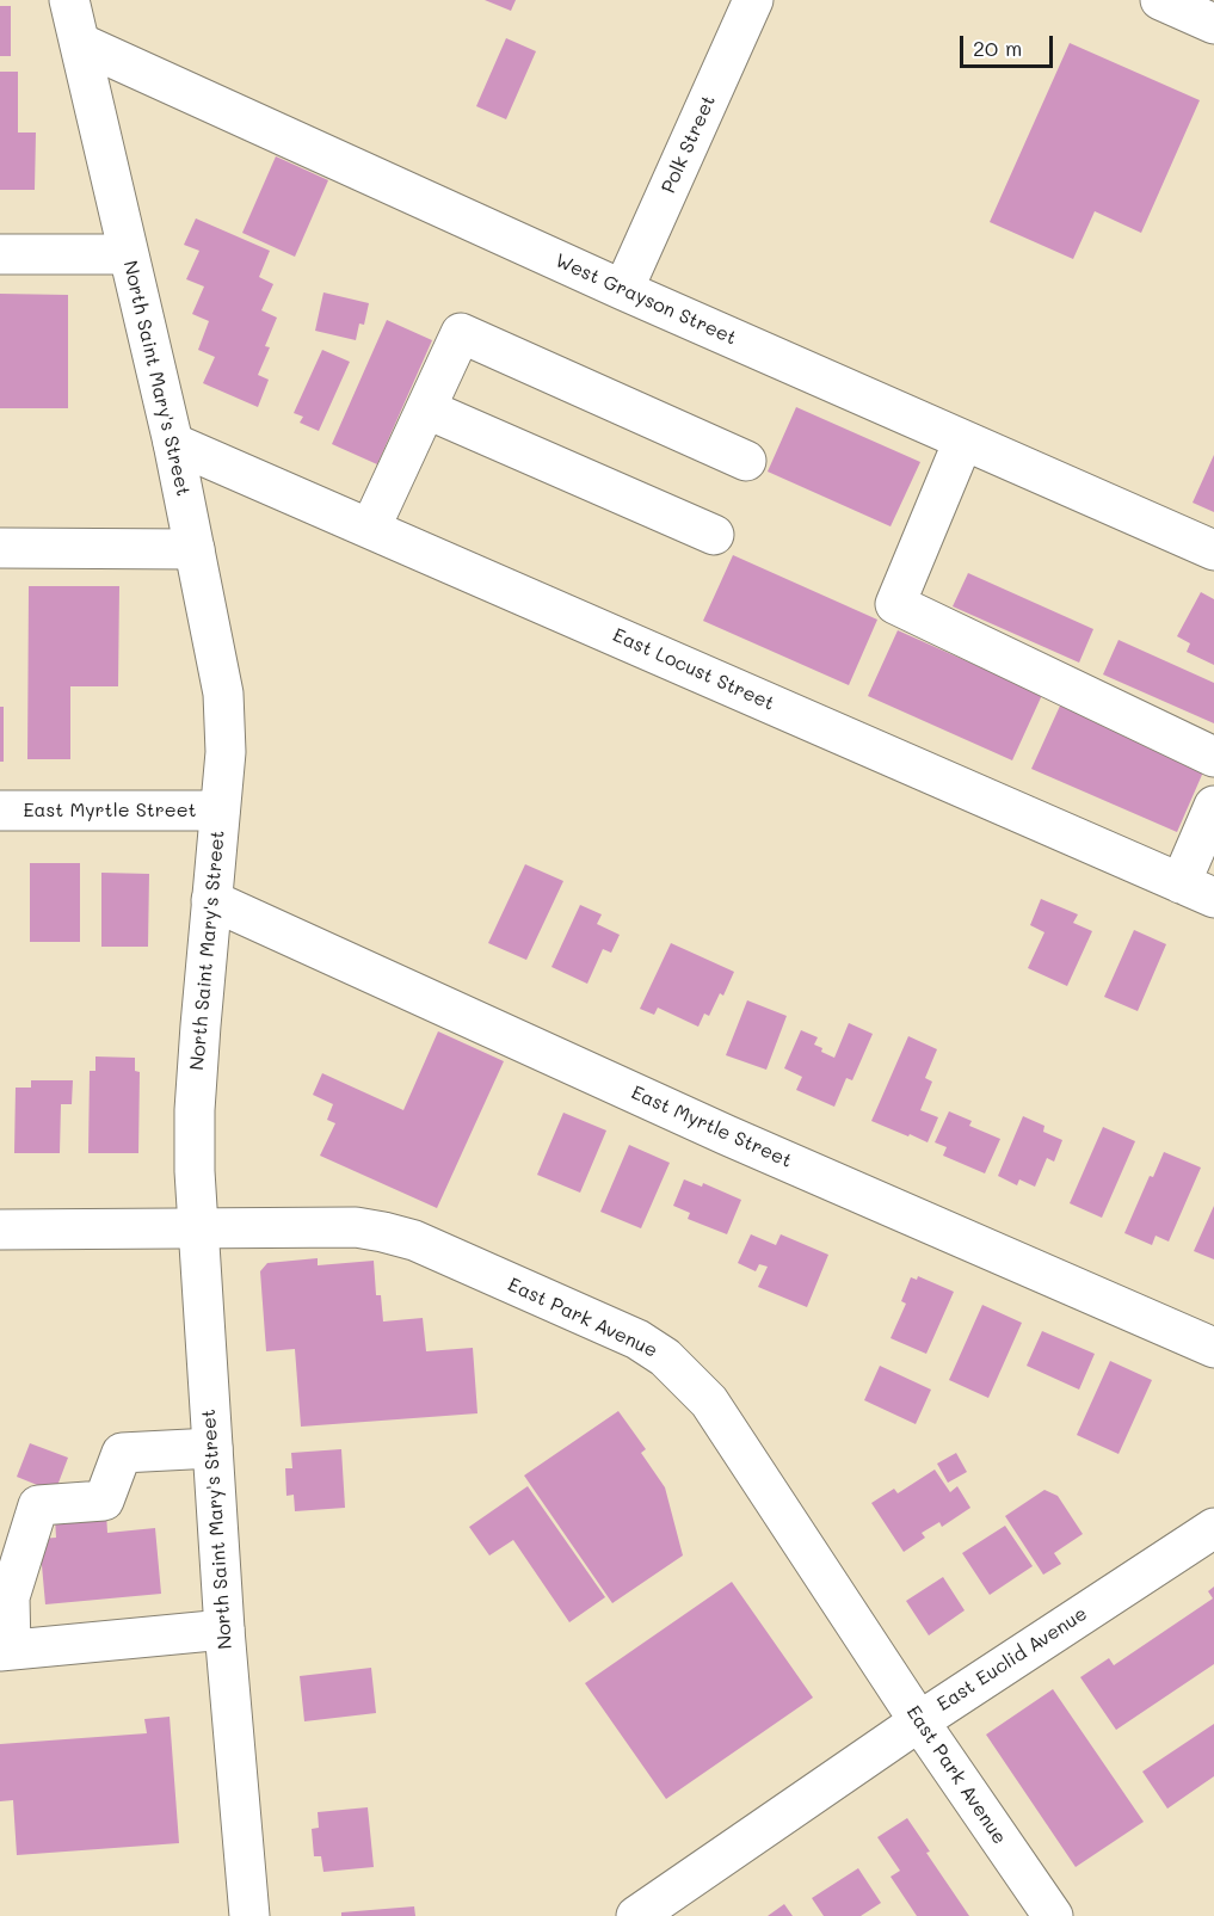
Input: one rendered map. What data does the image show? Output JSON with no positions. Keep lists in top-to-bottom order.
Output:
{
  "streets": {
    "street": [
      "Polk Street",
      "West Grayson Street",
      "North Saint Mary's Street",
      "East Locust Street",
      "East Myrtle Street",
      "East Park Avenue",
      "East Euclid Avenue"
    ]
  },
  "crossings": [
    ["Polk Street", "West Grayson Street"],
    ["West Grayson Street", "North Saint Mary's Street"],
    ["North Saint Mary's Street", "East Locust Street"],
    ["North Saint Mary's Street", "East Myrtle Street"],
    ["North Saint Mary's Street", "East Park Avenue"],
    ["East Park Avenue", "East Euclid Avenue"]
  ],
  "scale_bar": "20 m"
}
